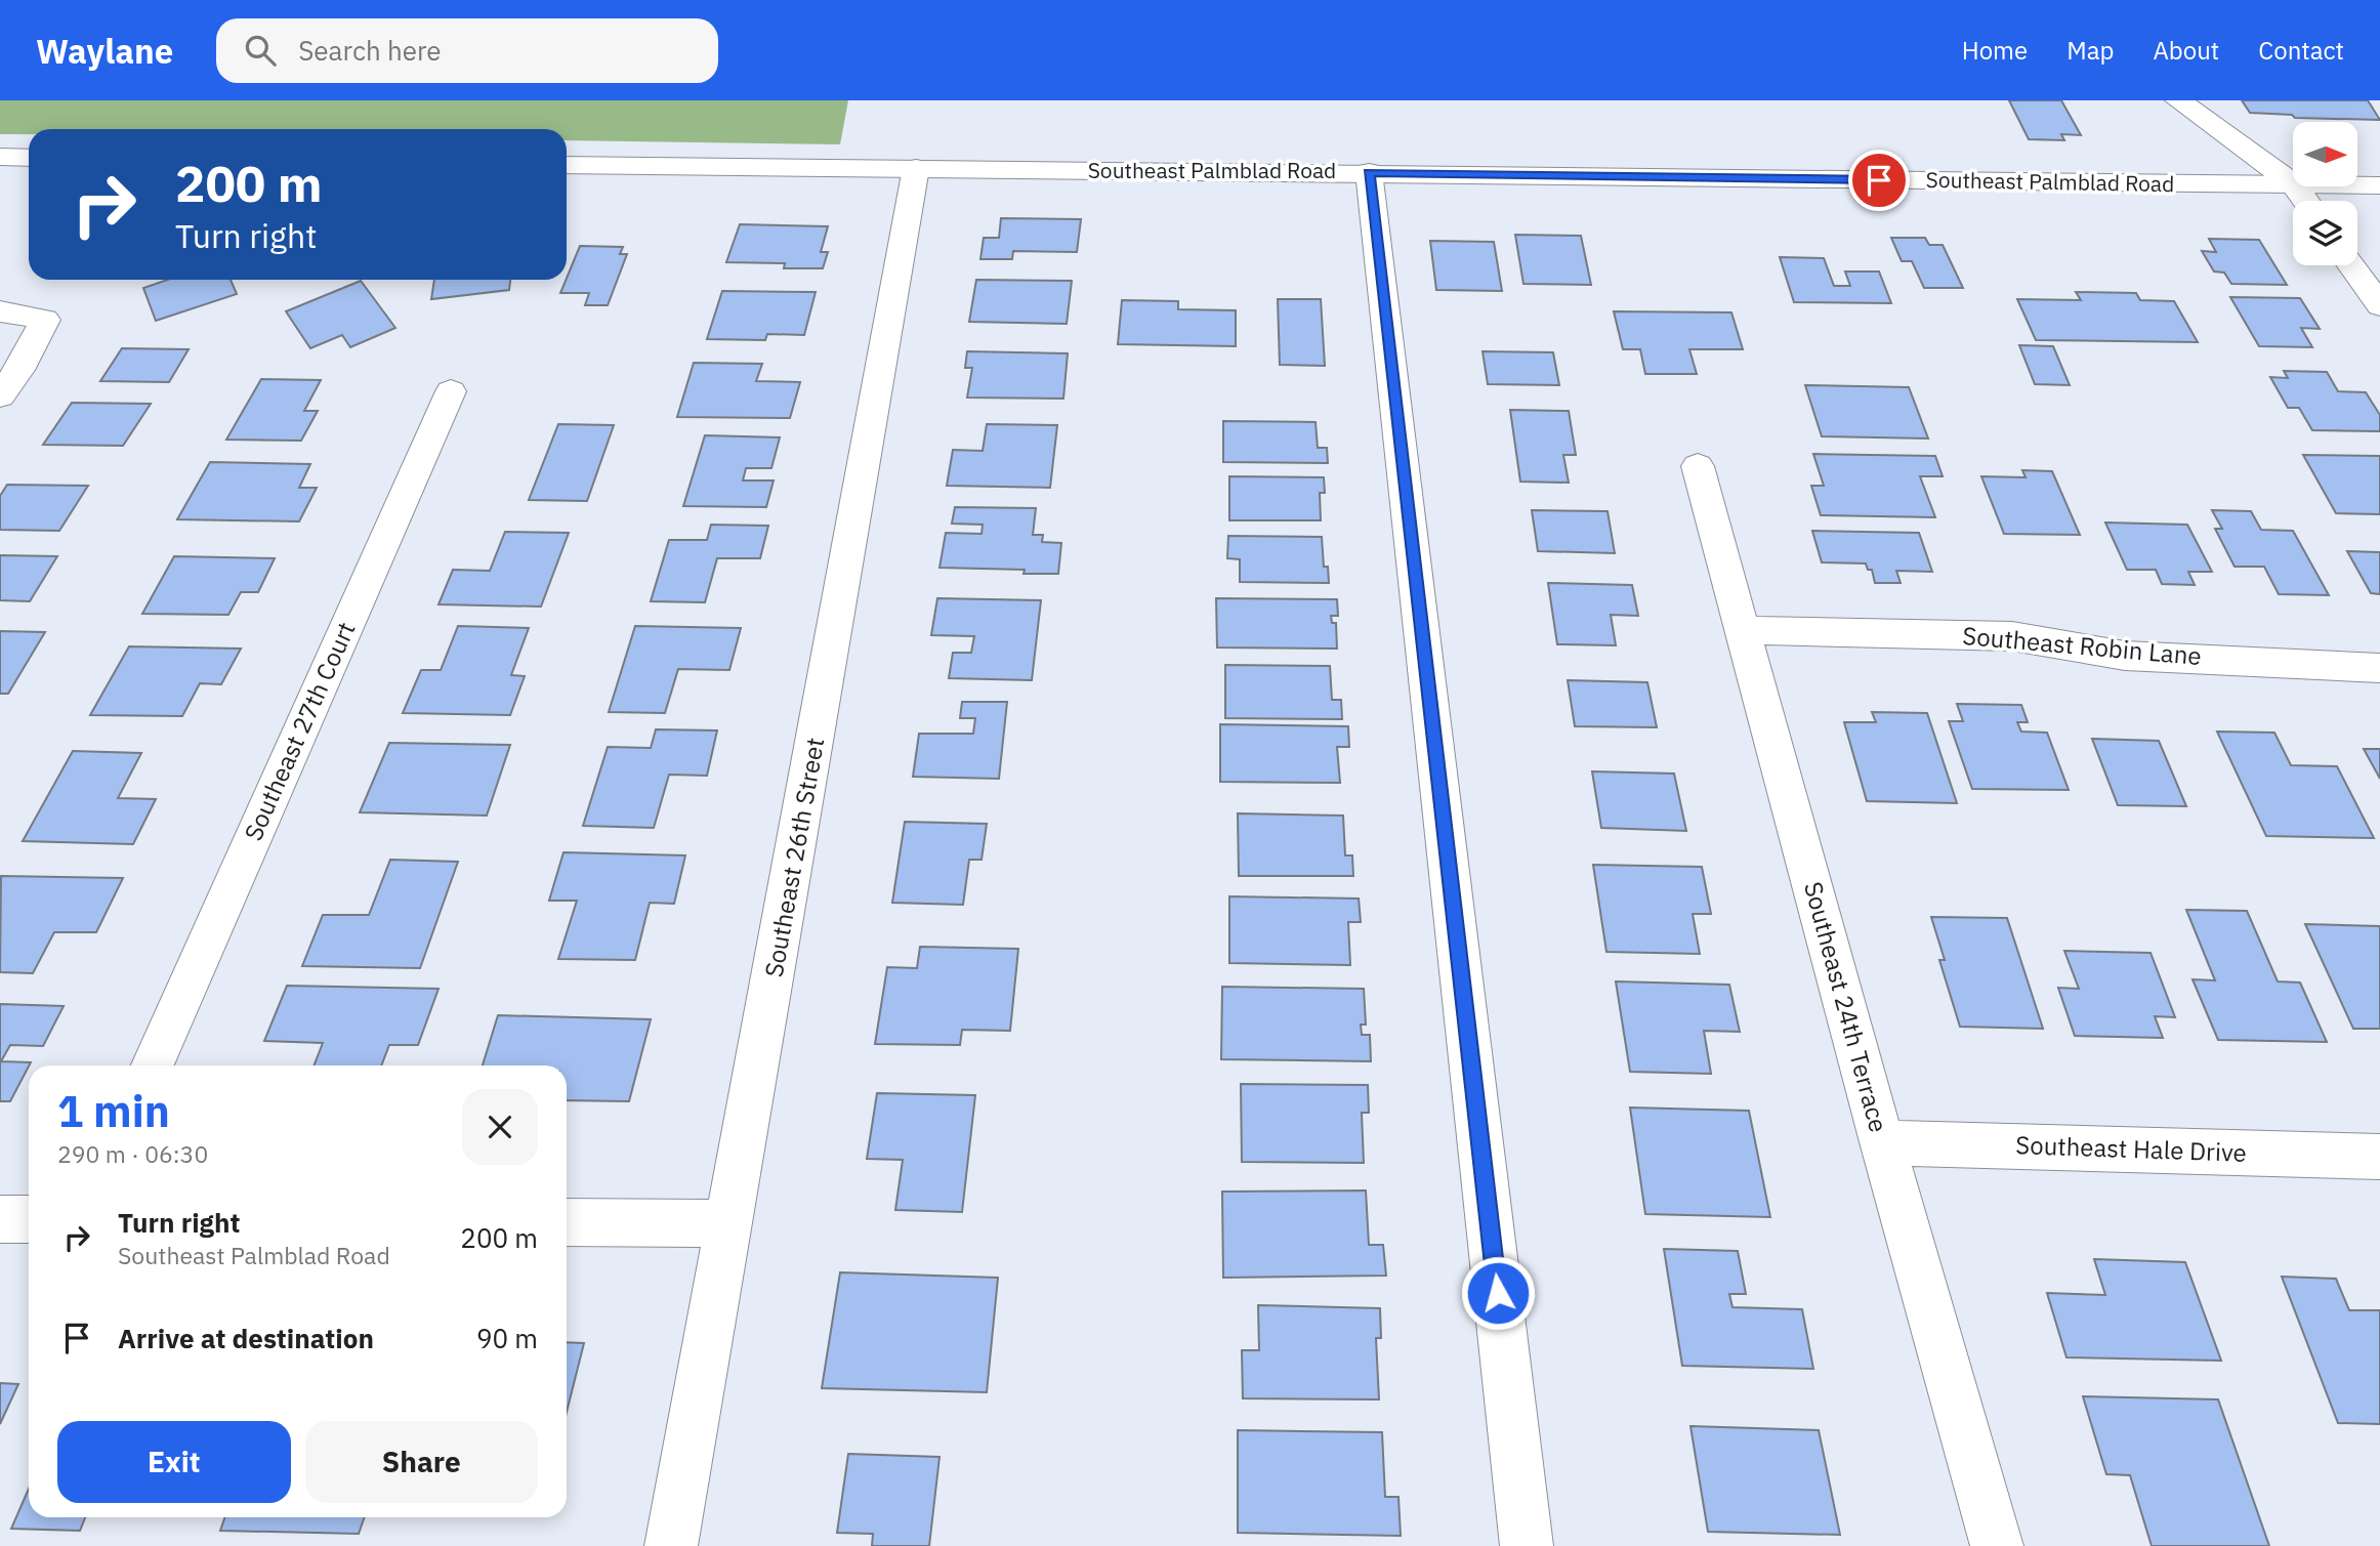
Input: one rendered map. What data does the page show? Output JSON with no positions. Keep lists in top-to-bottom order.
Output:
{
  "streets": {
    "street": [
      "Southeast Palmblad Road",
      "Southeast Robin Lane",
      "Southeast 27th Court",
      "Southeast 26th Street",
      "Southeast 24th Terrace",
      "Southeast Hale Drive"
    ]
  },
  "crossings": [
    ["Southeast Palmblad Road", "Southeast 26th Street"],
    ["Southeast Robin Lane", "Southeast 24th Terrace"],
    ["Southeast 24th Terrace", "Southeast Hale Drive"]
  ],
  "north": "right",
  "page": {
    "header": "Waylane",
    "search": "Search here",
    "nav": [
      "Home",
      "Map",
      "About",
      "Contact"
    ],
    "turn": ["200 m", "Turn right"],
    "heading": ["1 min", "290 m · 06:30"],
    "list": [
      {
        "name": "Turn right",
        "note": "Southeast Palmblad Road",
        "value": "200 m"
      },
      {
        "name": "Arrive at destination",
        "value": "90 m"
      }
    ],
    "buttons": ["Exit", "Share"]
  }
}
